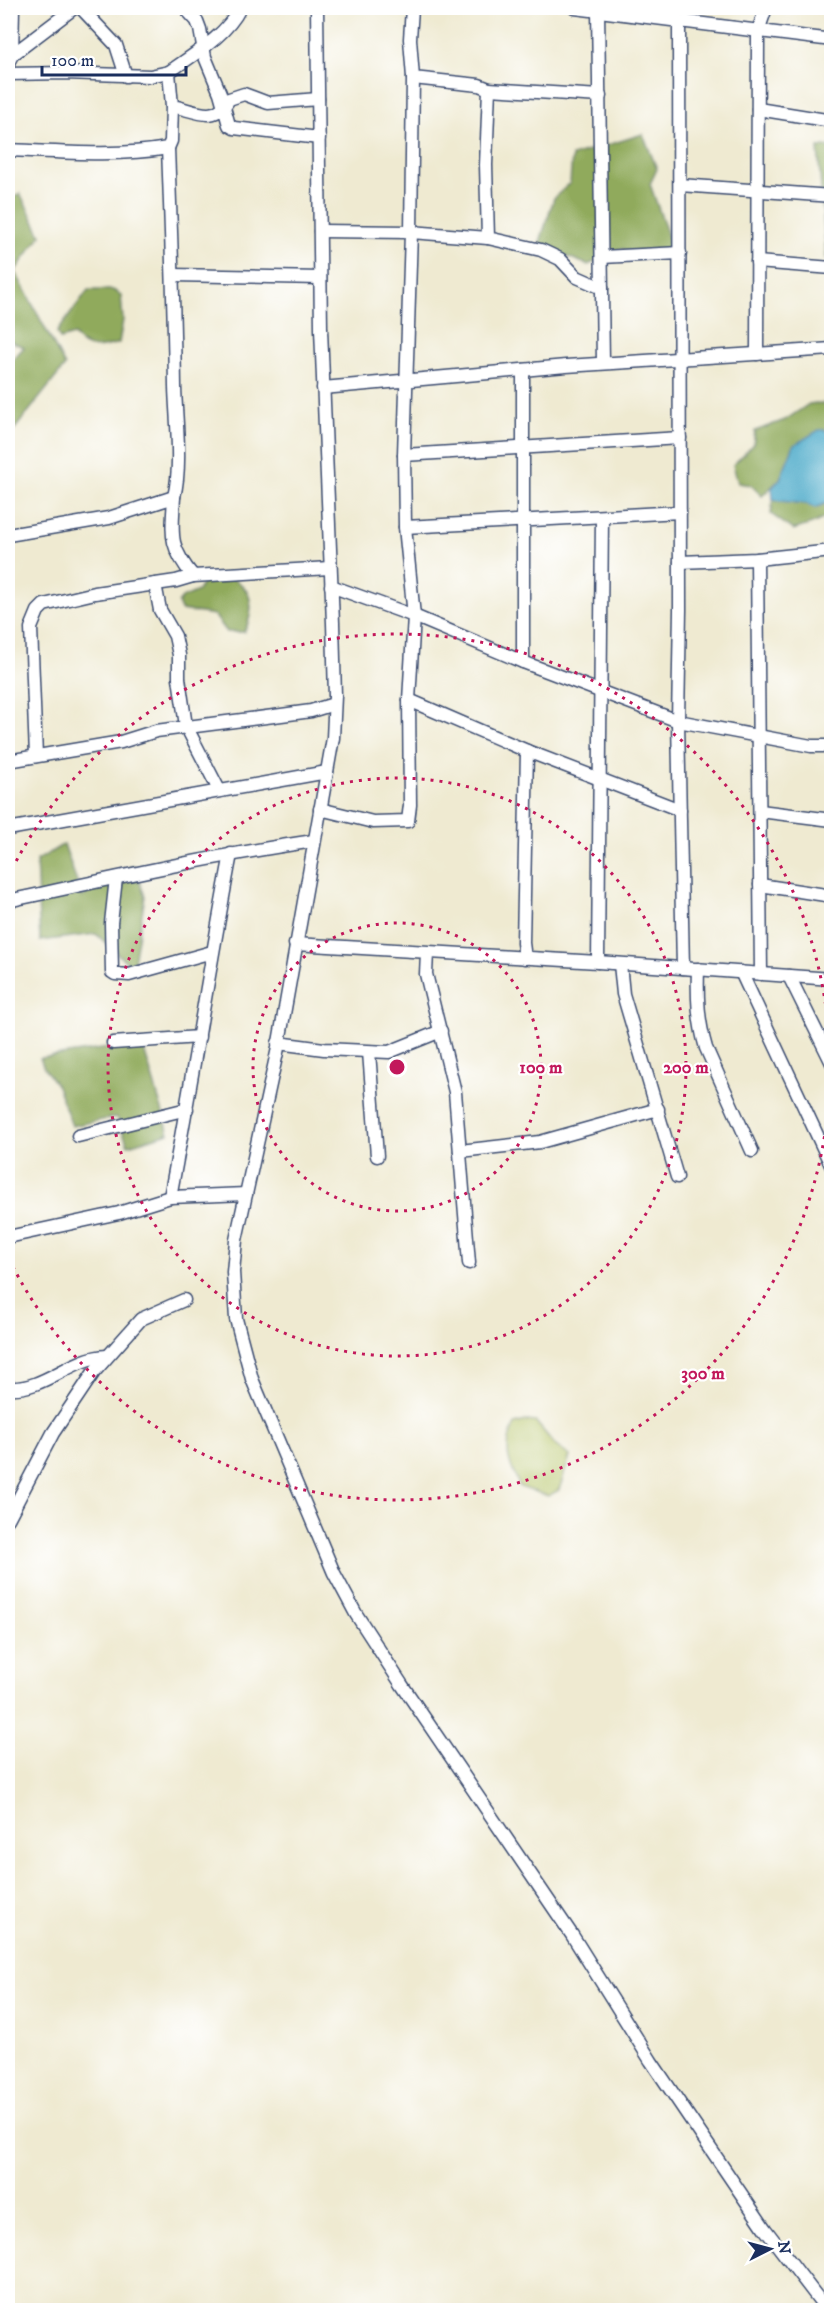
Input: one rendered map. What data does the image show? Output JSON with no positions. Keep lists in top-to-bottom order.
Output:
{
  "scale_bar": "100 m",
  "north": "right",
  "rings": ["100 m", "200 m", "300 m"]
}
